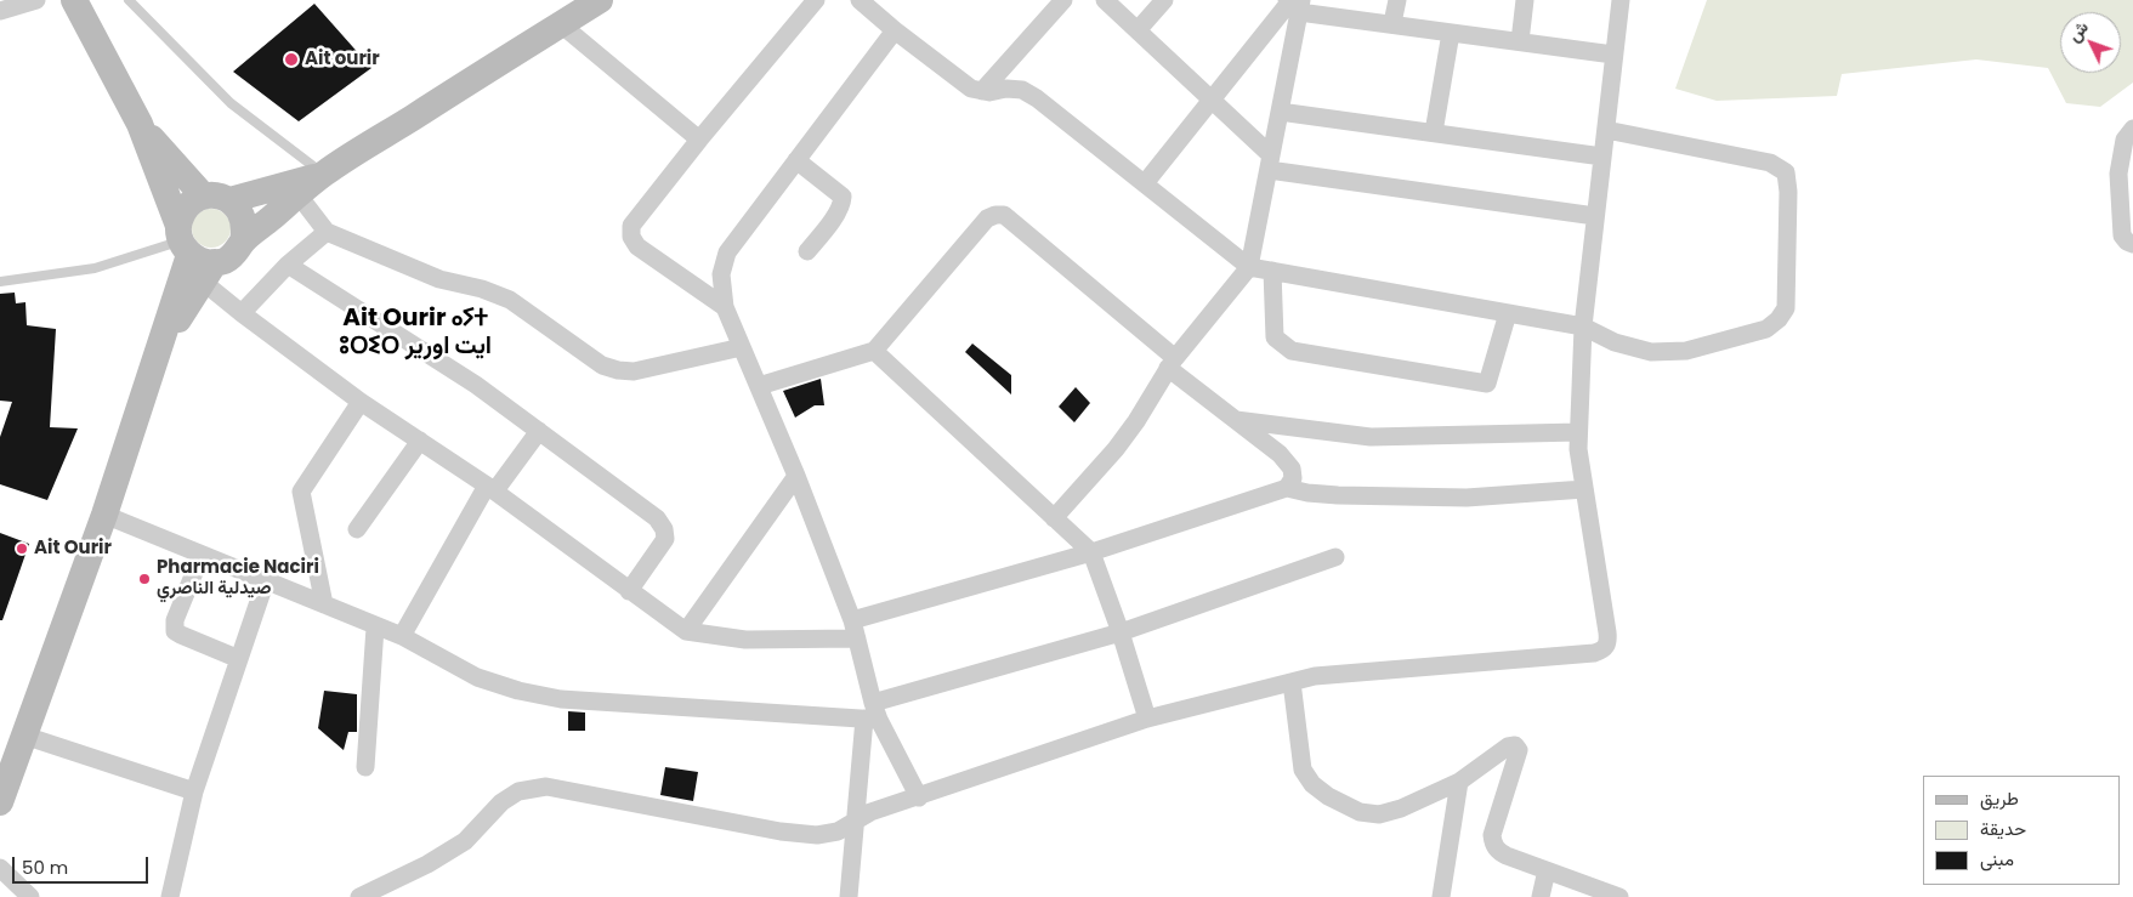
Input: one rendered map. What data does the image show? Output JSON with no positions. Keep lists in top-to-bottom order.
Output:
{
  "districts": ["Ait Ourir ⴰⵢⵜ ⵓⵔⵉⵔ ايت اورير"],
  "places": ["Ait ourir", "Ait Ourir", "Pharmacie Naciri صيدلية الناصري"],
  "legend": ["طريق", "حديقة", "مبنى"],
  "scale_bar": "50 m",
  "north": "top left"
}
